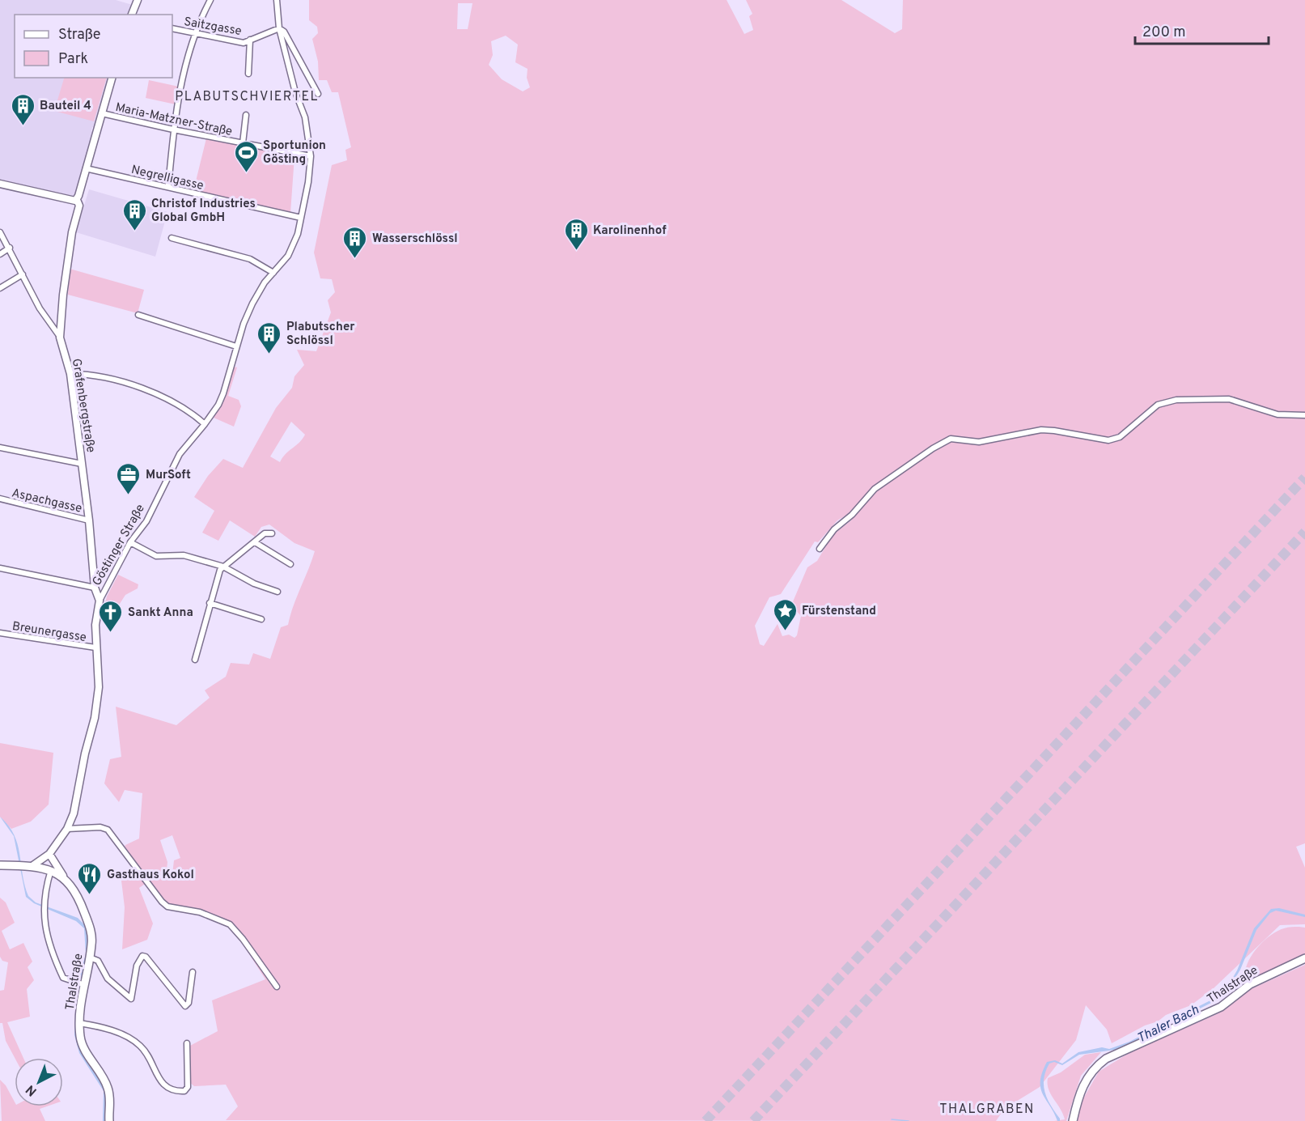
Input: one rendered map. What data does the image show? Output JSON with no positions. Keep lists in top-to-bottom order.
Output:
{
  "streets": {
    "main road": ["Thalstraße"],
    "street": [
      "Saitzgasse",
      "Maria-Matzner-Straße",
      "Negrelligasse",
      "Grafenbergstraße",
      "Aspachgasse",
      "Göstinger Straße",
      "Breunergasse"
    ]
  },
  "crossings": [
    ["Saitzgasse", "Göstinger Straße"],
    ["Maria-Matzner-Straße", "Göstinger Straße"],
    ["Negrelligasse", "Göstinger Straße"],
    ["Grafenbergstraße", "Aspachgasse"],
    ["Grafenbergstraße", "Göstinger Straße"],
    ["Göstinger Straße", "Breunergasse"]
  ],
  "districts": ["PLABUTSCHVIERTEL", "THALGRABEN"],
  "water": ["Thaler Bach"],
  "places": {
    "building": [
      "Bauteil 4",
      "Christof Industries Global GmbH",
      "Karolinenhof",
      "Wasserschlössl",
      "Plabutscher Schlössl"
    ],
    "sports": ["Sportunion Gösting"],
    "office": ["MurSoft"],
    "place": ["Fürstenstand"],
    "church": ["Sankt Anna"],
    "restaurant": ["Gasthaus Kokol"]
  },
  "legend": ["Straße", "Park"],
  "scale_bar": "200 m",
  "north": "bottom left"
}
